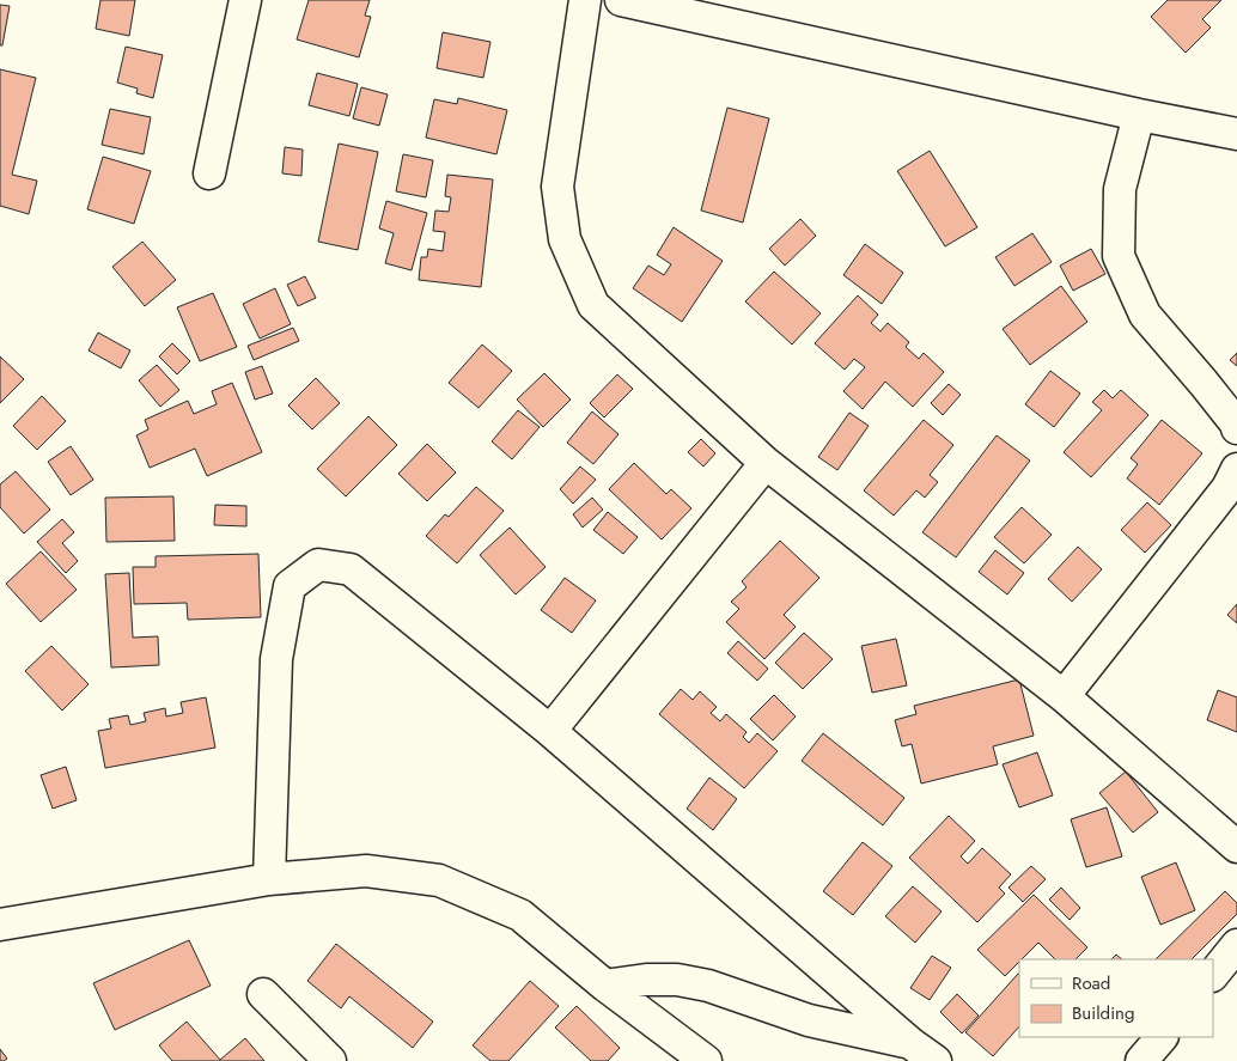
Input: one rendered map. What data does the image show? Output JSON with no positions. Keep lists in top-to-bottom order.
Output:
{
  "legend": ["Road", "Building"]
}
